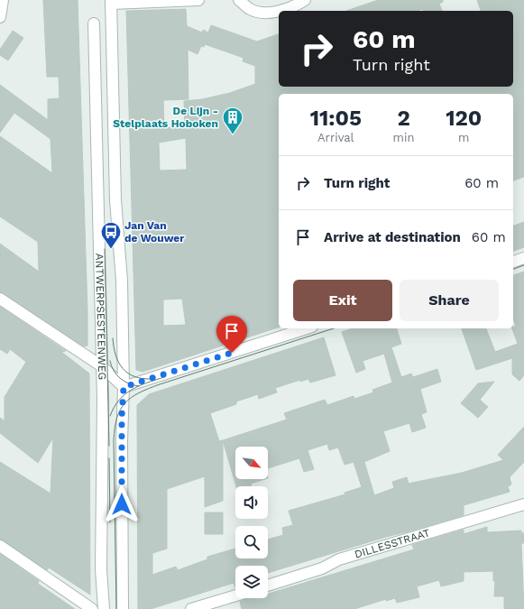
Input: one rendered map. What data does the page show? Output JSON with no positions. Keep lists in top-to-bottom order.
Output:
{
  "streets": {
    "street": ["ANTWERPSESTEENWEG", "DILLESSTRAAT"]
  },
  "places": {
    "building": ["De Lijn - Stelplaats Hoboken"],
    "bus stop": ["Jan Van de Wouwer"]
  },
  "north": "bottom right",
  "page": {
    "turn": ["60 m", "Turn right"],
    "eta": [
      "11:05",
      "Arrival",
      "2",
      "min",
      "120",
      "m"
    ],
    "list": [
      {
        "name": "Turn right",
        "value": "60 m"
      },
      {
        "name": "Arrive at destination",
        "value": "60 m"
      }
    ],
    "buttons": ["Exit", "Share"]
  }
}
